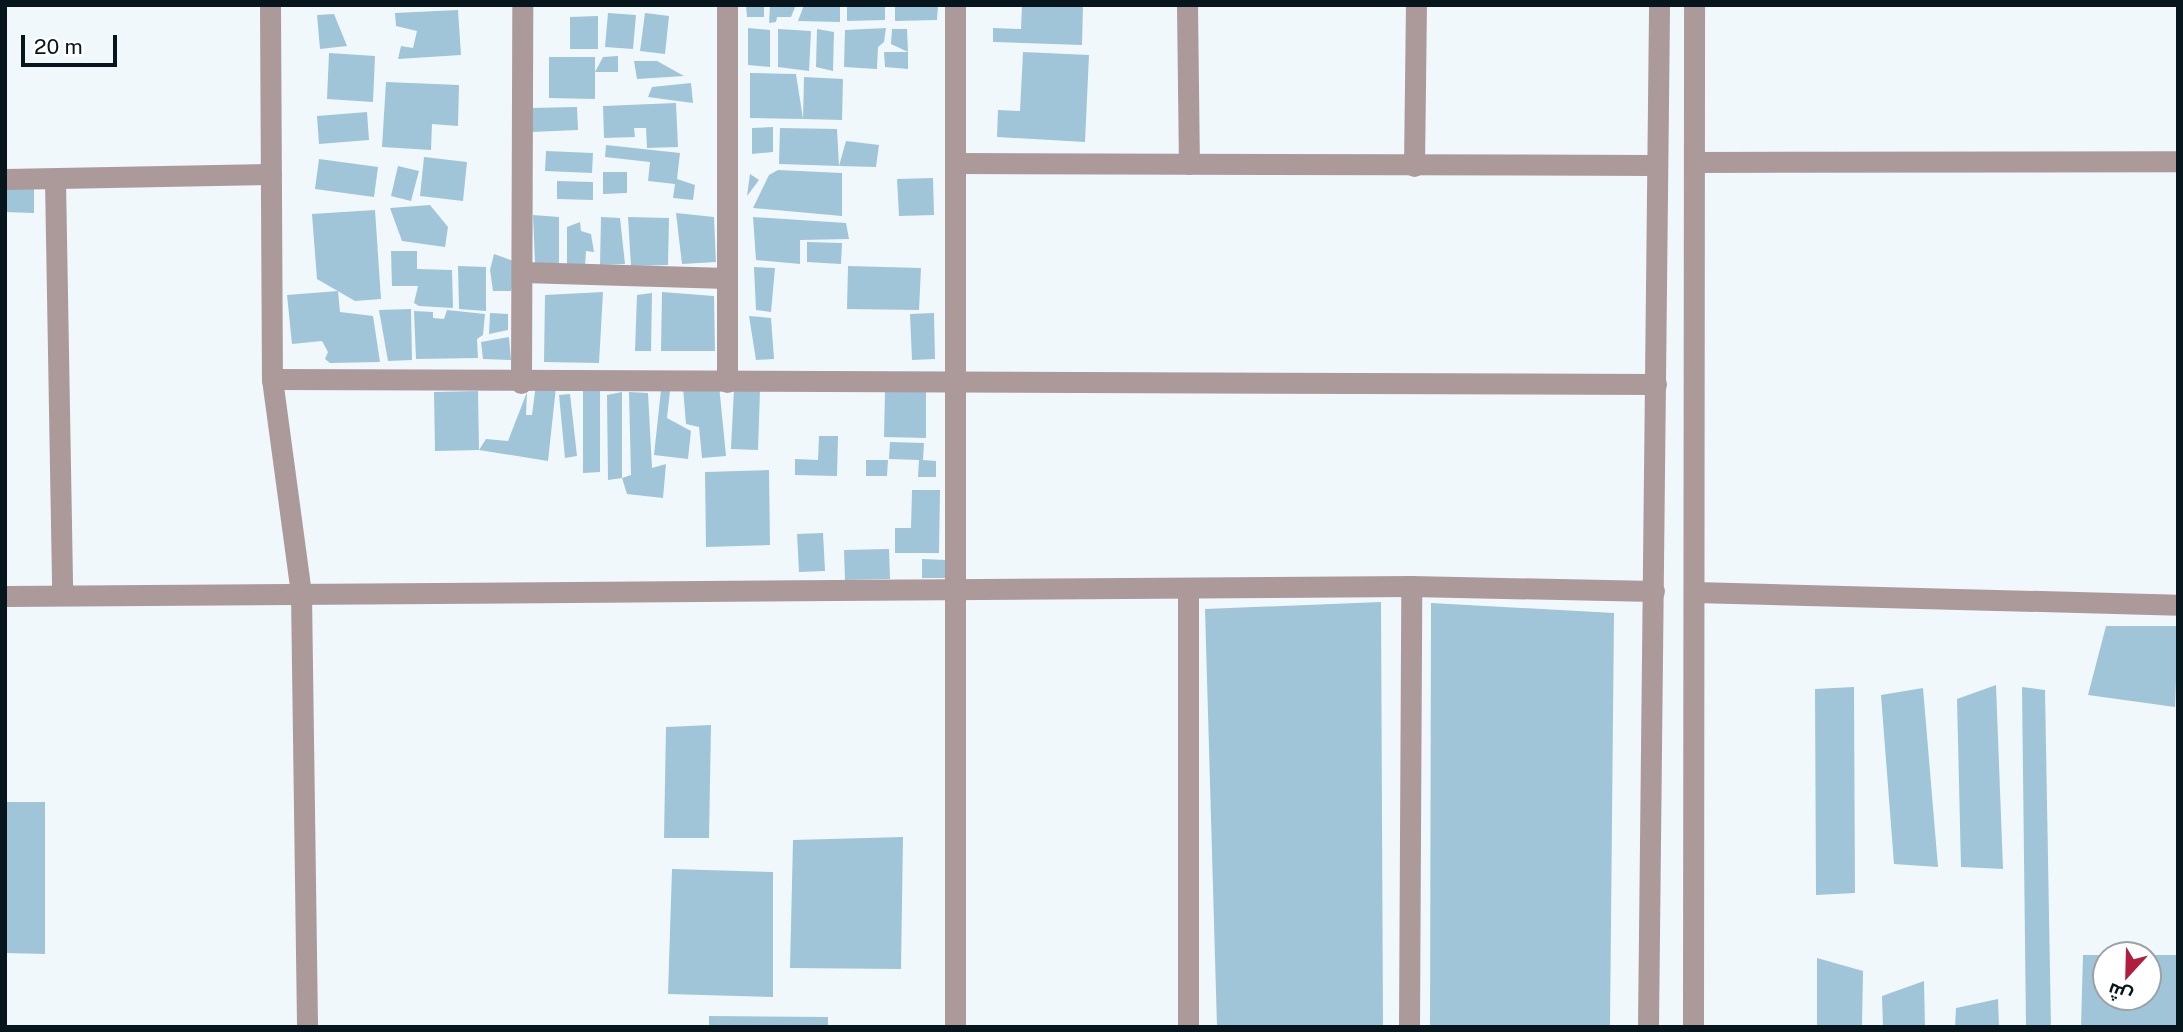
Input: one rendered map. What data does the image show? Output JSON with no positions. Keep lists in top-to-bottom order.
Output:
{
  "scale_bar": "20 m",
  "north": "bottom"
}
